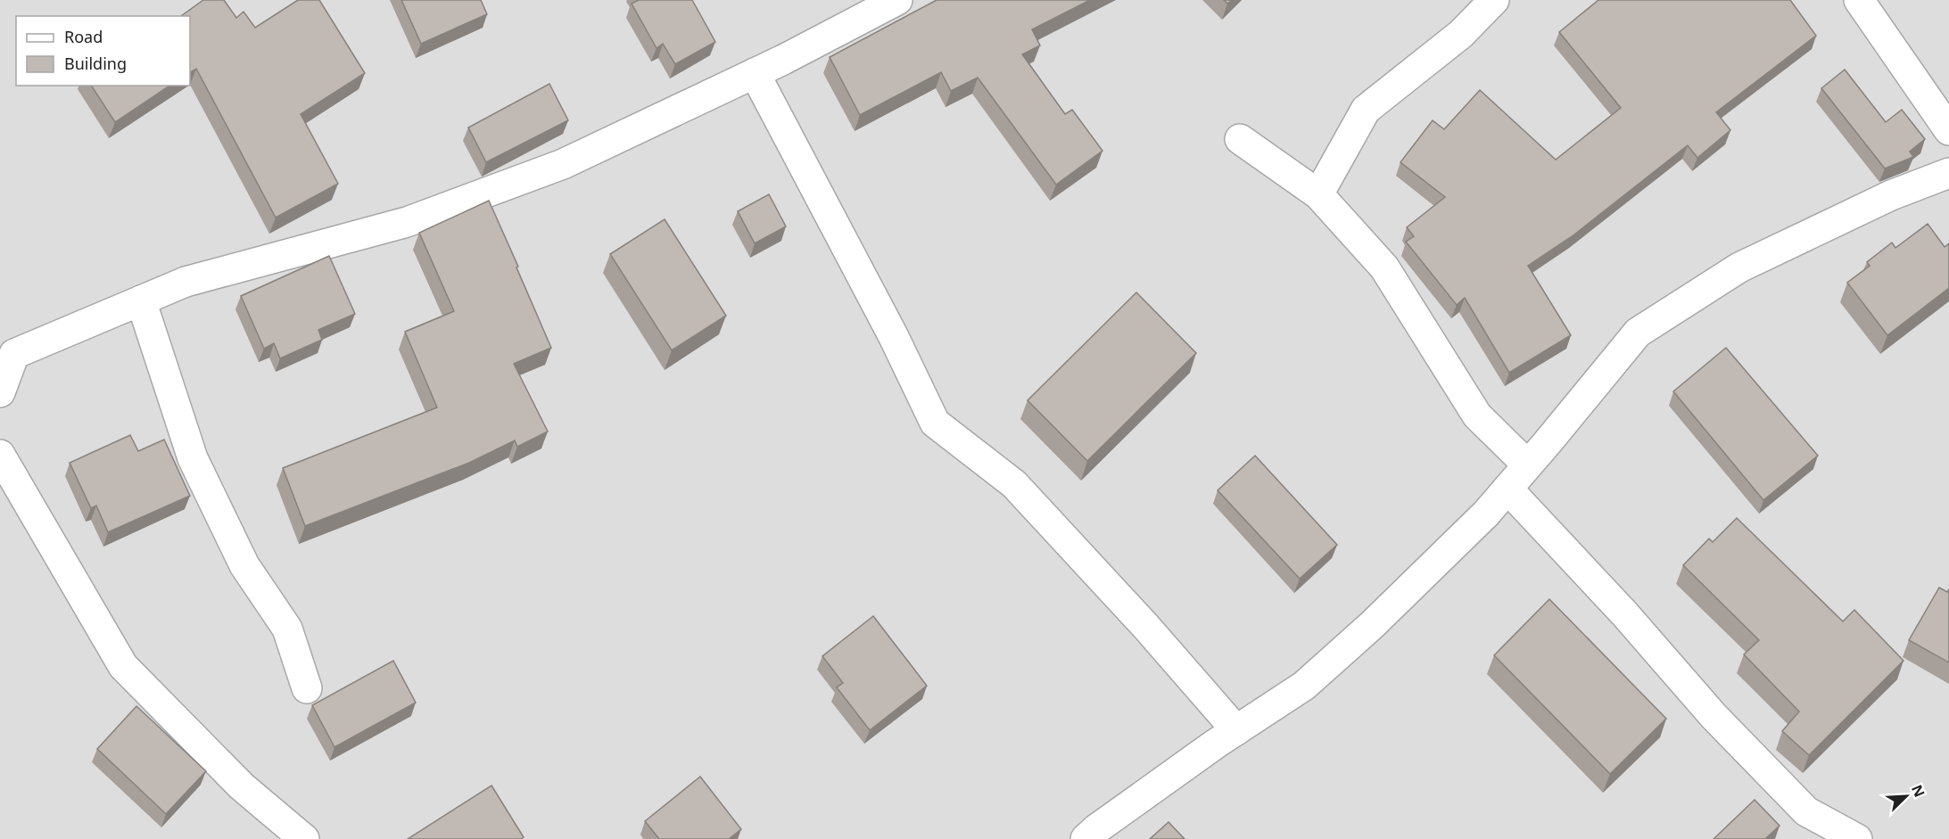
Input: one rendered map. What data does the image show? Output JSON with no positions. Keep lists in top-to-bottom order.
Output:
{
  "legend": ["Road", "Building"],
  "north": "top right"
}
